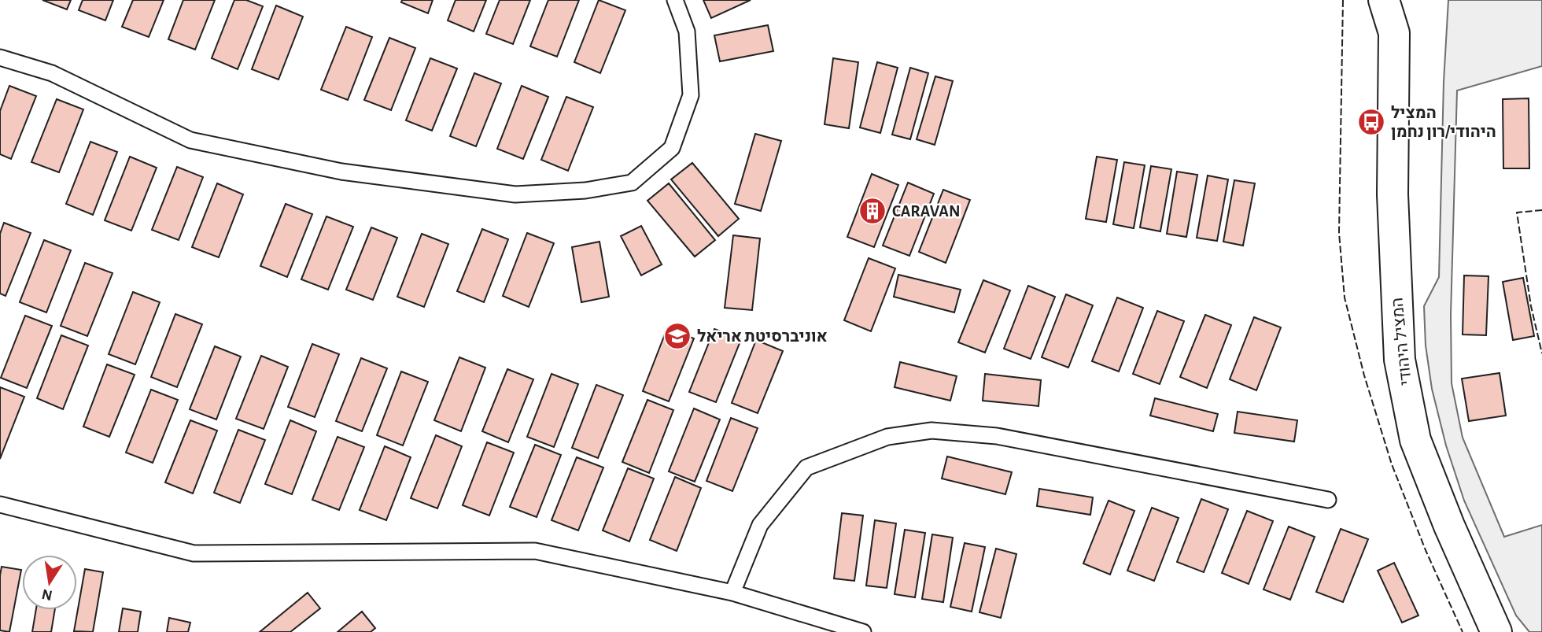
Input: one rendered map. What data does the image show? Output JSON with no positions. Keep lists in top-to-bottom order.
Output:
{
  "streets": {
    "street": ["המציל היהודי"]
  },
  "places": {
    "bus stop": ["המציל היהודי/רון נחמן"],
    "building": ["CARAVAN"],
    "school or university": ["אוניברסיטת אריאל"]
  },
  "north": "bottom"
}
